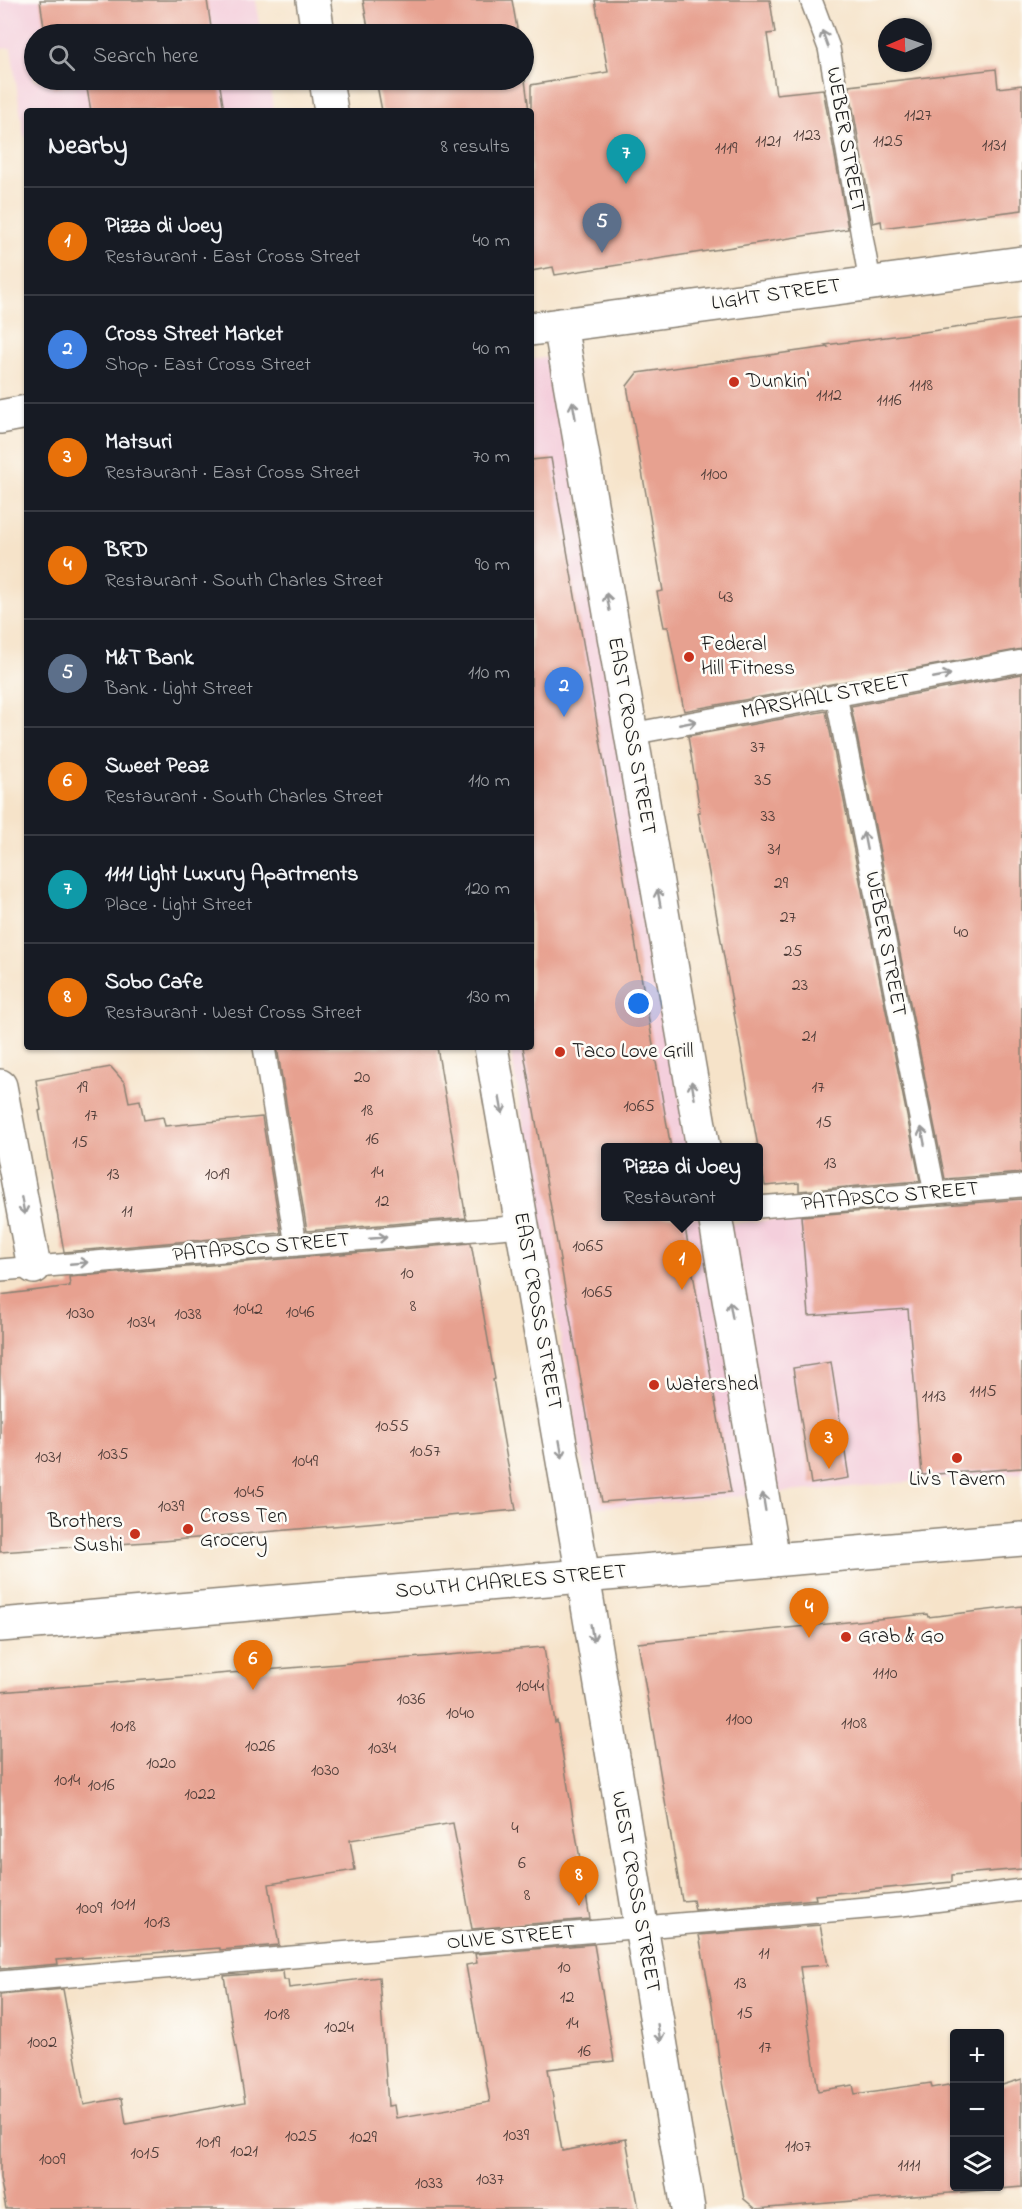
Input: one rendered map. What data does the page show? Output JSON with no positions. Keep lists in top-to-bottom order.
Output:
{
  "streets": {
    "street": [
      "LIGHT STREET",
      "EAST CROSS STREET",
      "SOUTH CHARLES STREET",
      "WEST CROSS STREET"
    ],
    "lane": [
      "WEBER STREET",
      "MARSHALL STREET",
      "PATAPSCO STREET",
      "OLIVE STREET"
    ]
  },
  "crossings": [
    ["WEBER STREET", "LIGHT STREET"],
    ["WEBER STREET", "MARSHALL STREET"],
    ["WEBER STREET", "PATAPSCO STREET"],
    ["LIGHT STREET", "EAST CROSS STREET"],
    ["MARSHALL STREET", "EAST CROSS STREET"],
    ["EAST CROSS STREET", "PATAPSCO STREET"],
    ["EAST CROSS STREET", "SOUTH CHARLES STREET"],
    ["EAST CROSS STREET", "WEST CROSS STREET"],
    ["SOUTH CHARLES STREET", "WEST CROSS STREET"],
    ["WEST CROSS STREET", "OLIVE STREET"]
  ],
  "one_way": [
    "WEBER STREET",
    "MARSHALL STREET",
    "PATAPSCO STREET",
    "WEST CROSS STREET"
  ],
  "places": [
    "Dunkin'",
    "Federal Hill Fitness",
    "Taco Love Grill",
    "Watershed",
    "Liv's Tavern",
    "Cross Ten Grocery",
    "Brothers Sushi",
    "Grab & Go"
  ],
  "house_numbers": [
    "1127",
    "1123",
    "1121",
    "1125",
    "1131",
    "1119",
    "1118",
    "1112",
    "1116",
    "1100",
    "43",
    "37",
    "35",
    "33",
    "31",
    "29",
    "27",
    "40",
    "25",
    "23",
    "21",
    "20",
    "19",
    "17",
    "1065",
    "18",
    "17",
    "15",
    "16",
    "15",
    "13",
    "14",
    "13",
    "1019",
    "12",
    "11",
    "1065",
    "10",
    "1065",
    "8",
    "1042",
    "1046",
    "1030",
    "1038",
    "1034",
    "1115",
    "1113",
    "1055",
    "1057",
    "1035",
    "1031",
    "1049",
    "1045",
    "1039",
    "1110",
    "1044",
    "1036",
    "1040",
    "1100",
    "1108",
    "1018",
    "1026",
    "1034",
    "1020",
    "1030",
    "1014",
    "1016",
    "1022",
    "4",
    "6",
    "8",
    "1011",
    "1009",
    "1013",
    "11",
    "10",
    "13",
    "12",
    "15",
    "1018",
    "14",
    "1024",
    "1002",
    "17",
    "16",
    "1039",
    "1025",
    "1029",
    "1019",
    "1107",
    "1021",
    "1015",
    "1009",
    "1111",
    "1037",
    "1033"
  ],
  "north": "left",
  "page": {
    "search": "Search here",
    "heading": ["Nearby", "8 results"],
    "pins": [
      "7",
      "5",
      "2",
      "1",
      "3",
      "4",
      "6",
      "8"
    ],
    "list": [
      {
        "mark": "1",
        "name": "Pizza di Joey",
        "note": "Restaurant · East Cross Street",
        "value": "40 m"
      },
      {
        "mark": "2",
        "name": "Cross Street Market",
        "note": "Shop · East Cross Street",
        "value": "40 m"
      },
      {
        "mark": "3",
        "name": "Matsuri",
        "note": "Restaurant · East Cross Street",
        "value": "70 m"
      },
      {
        "mark": "4",
        "name": "BRD",
        "note": "Restaurant · South Charles Street",
        "value": "90 m"
      },
      {
        "mark": "5",
        "name": "M&T Bank",
        "note": "Bank · Light Street",
        "value": "110 m"
      },
      {
        "mark": "6",
        "name": "Sweet Peaz",
        "note": "Restaurant · South Charles Street",
        "value": "110 m"
      },
      {
        "mark": "7",
        "name": "1111 Light Luxury Apartments",
        "note": "Place · Light Street",
        "value": "120 m"
      },
      {
        "mark": "8",
        "name": "Sobo Cafe",
        "note": "Restaurant · West Cross Street",
        "value": "130 m"
      }
    ],
    "popup": ["Pizza di Joey", "Restaurant"],
    "map_buttons": ["+", "−"]
  }
}
